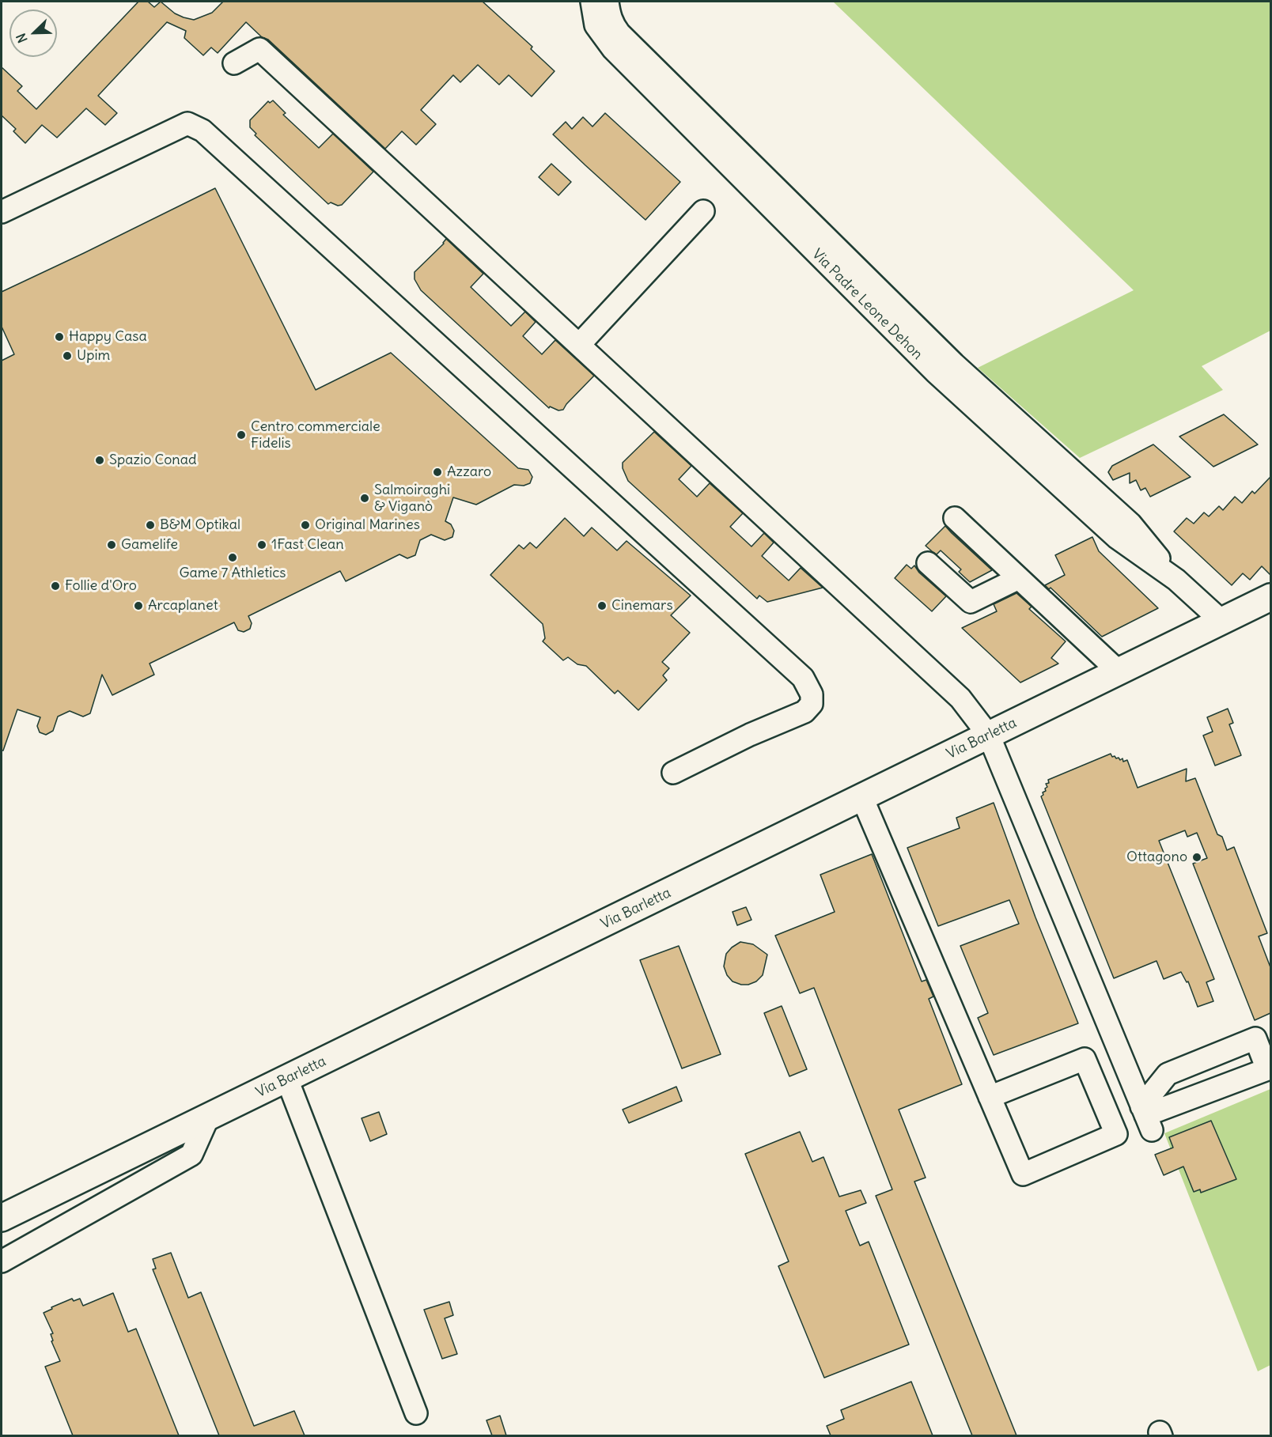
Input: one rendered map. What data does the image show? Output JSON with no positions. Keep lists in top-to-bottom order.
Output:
{
  "streets": {
    "main road": ["Via Barletta"],
    "street": ["Via Padre Leone Dehon"]
  },
  "crossings": [
    ["Via Padre Leone Dehon", "Via Barletta"]
  ],
  "places": [
    "Happy Casa",
    "Upim",
    "Centro commerciale Fidelis",
    "Spazio Conad",
    "Azzaro",
    "Salmoiraghi & Viganò",
    "B&M Optikal",
    "Original Marines",
    "Gamelife",
    "1Fast Clean",
    "Game 7 Athletics",
    "Follie d'Oro",
    "Arcaplanet",
    "Cinemars",
    "Ottagono"
  ],
  "north": "bottom left"
}
